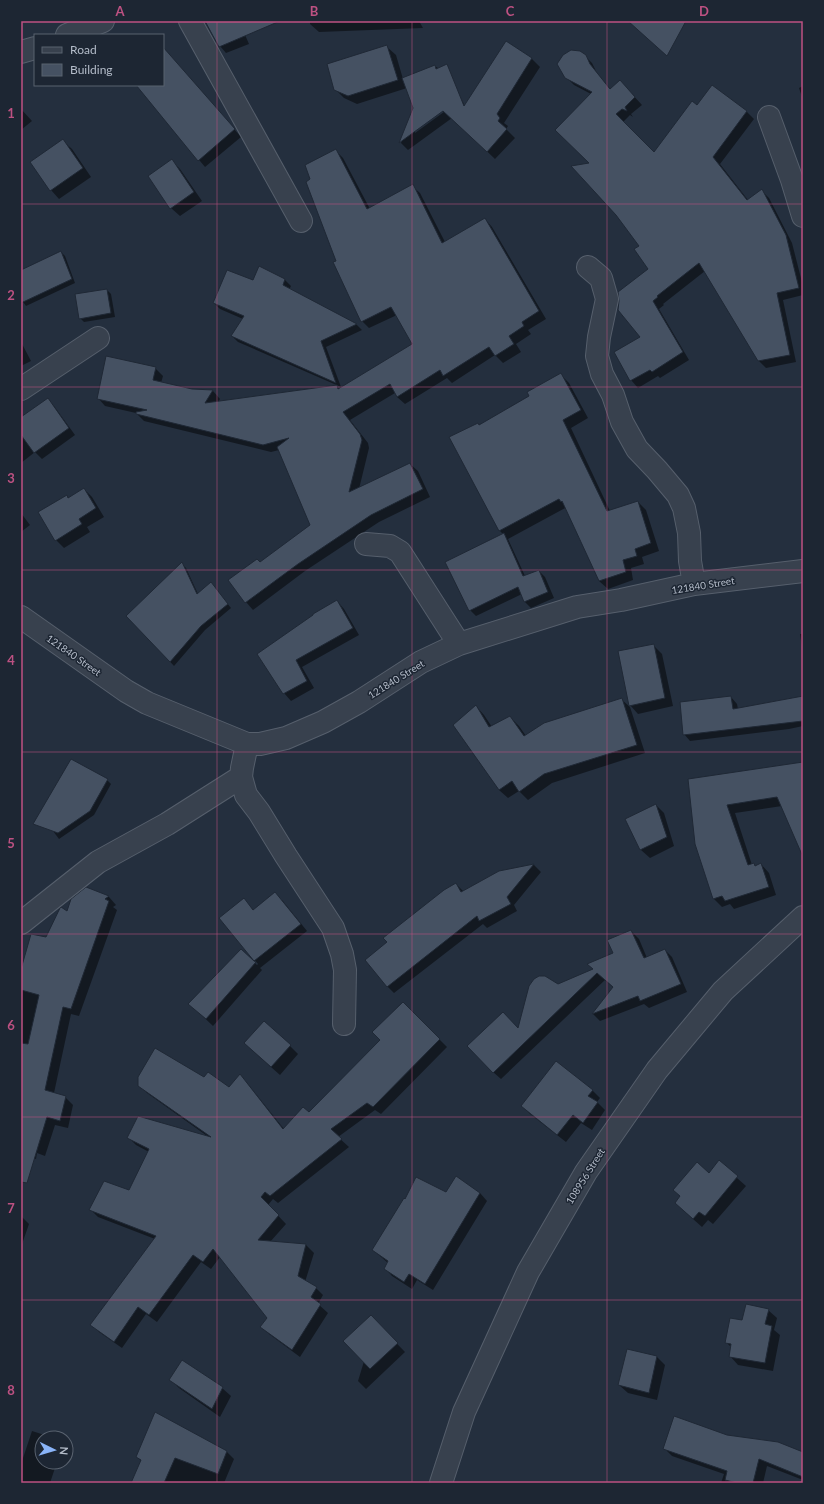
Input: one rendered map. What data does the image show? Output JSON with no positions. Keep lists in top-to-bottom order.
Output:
{
  "streets": {
    "street": ["121840 Street", "108956 Street"]
  },
  "legend": ["Road", "Building"],
  "north": "right",
  "grid": {
    "columns": [
      "A",
      "B",
      "C",
      "D"
    ],
    "rows": [
      "1",
      "2",
      "3",
      "4",
      "5",
      "6",
      "7",
      "8"
    ]
  }
}
